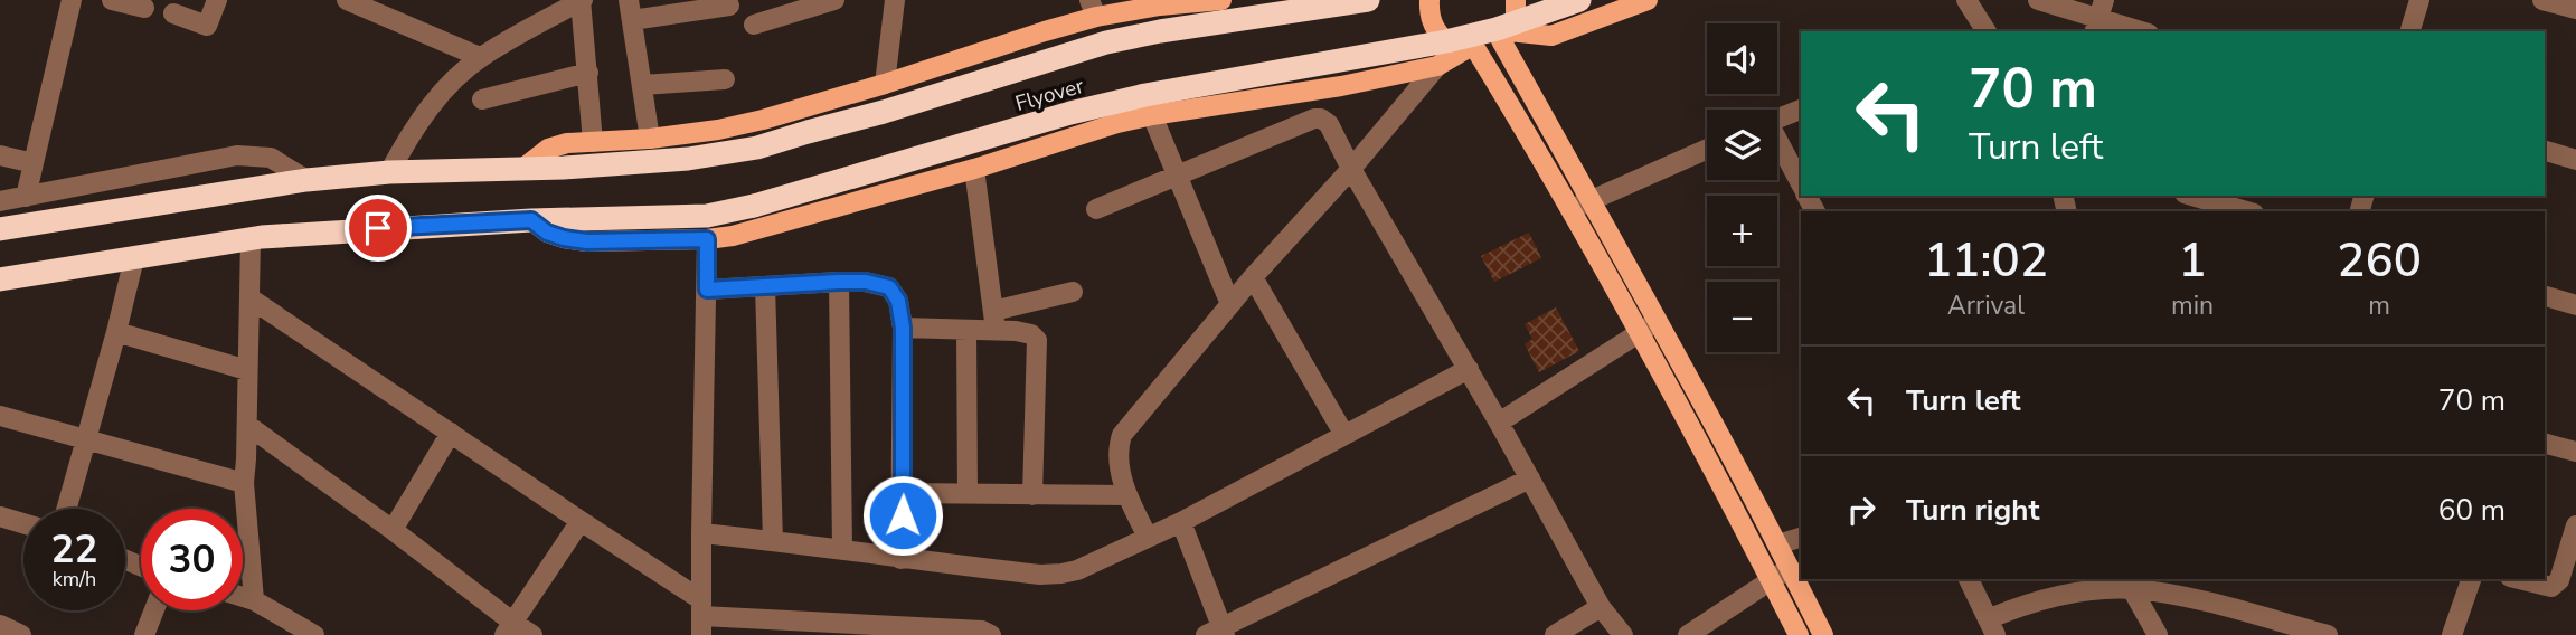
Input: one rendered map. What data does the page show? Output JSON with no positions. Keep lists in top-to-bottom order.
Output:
{
  "streets": {
    "highway": ["Flyover"]
  },
  "page": {
    "map_buttons": ["+", "−"],
    "turn": ["70 m", "Turn left"],
    "eta": [
      "11:02",
      "Arrival",
      "1",
      "min",
      "260",
      "m"
    ],
    "list": [
      {
        "name": "Turn left",
        "value": "70 m"
      },
      {
        "name": "Turn right",
        "value": "60 m"
      }
    ],
    "speed": "22 km/h",
    "limit": "30"
  }
}
